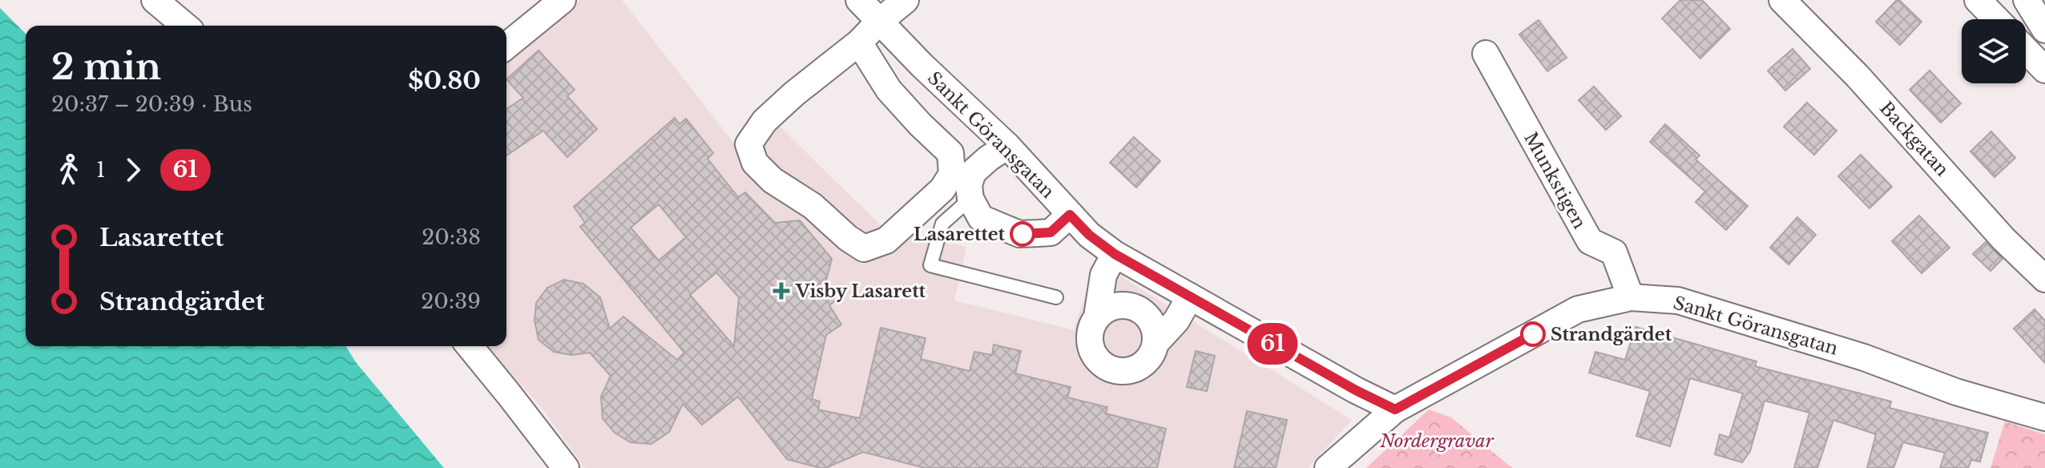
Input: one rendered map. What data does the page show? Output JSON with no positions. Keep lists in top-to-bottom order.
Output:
{
  "streets": {
    "street": ["Sankt Göransgatan", "Backgatan", "Munkstigen"]
  },
  "crossings": [
    ["Sankt Göransgatan", "Munkstigen"]
  ],
  "parks": ["Nordergravar"],
  "places": {
    "other": ["Lasarettet", "Strandgärdet"],
    "health": ["Visby Lasarett"]
  },
  "lines": ["bus line 61"],
  "page": {
    "on_map": "61",
    "heading": ["2 min", "20:37 – 20:39 · Bus", "$0.80"],
    "legs": ["1", "61"],
    "list": [
      {
        "name": "Lasarettet",
        "value": "20:38"
      },
      {
        "name": "Strandgärdet",
        "value": "20:39"
      }
    ]
  }
}
